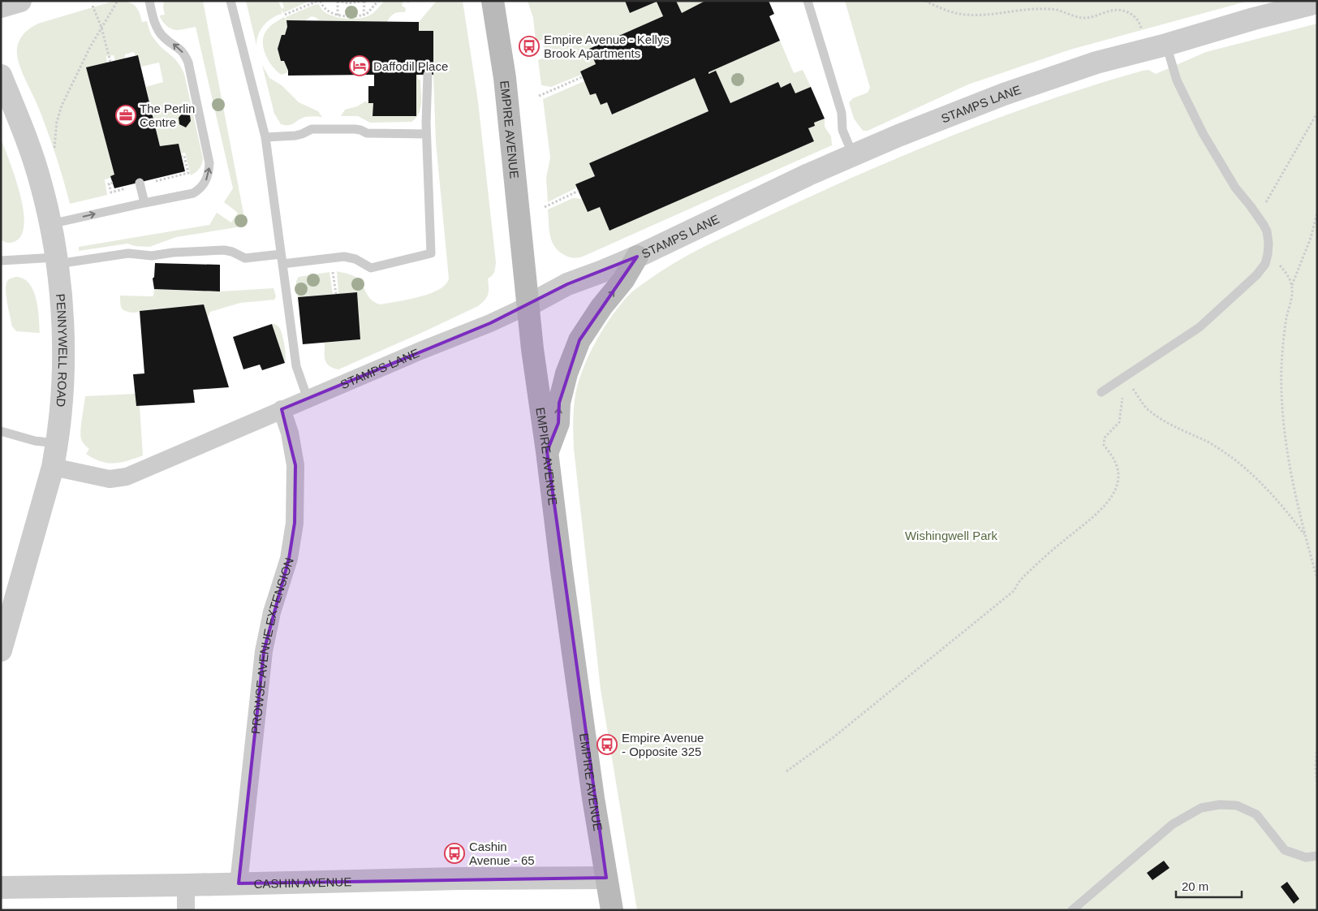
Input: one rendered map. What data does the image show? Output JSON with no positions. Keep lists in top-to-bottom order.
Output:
{
  "streets": {
    "main road": ["EMPIRE AVENUE"],
    "street": [
      "STAMPS LANE",
      "PENNYWELL ROAD",
      "PROWSE AVENUE EXTENSION",
      "CASHIN AVENUE"
    ]
  },
  "crossings": [
    ["STAMPS LANE", "EMPIRE AVENUE"],
    ["STAMPS LANE", "PENNYWELL ROAD"],
    ["STAMPS LANE", "PROWSE AVENUE EXTENSION"],
    ["EMPIRE AVENUE", "CASHIN AVENUE"],
    ["PROWSE AVENUE EXTENSION", "CASHIN AVENUE"]
  ],
  "parks": ["Wishingwell Park"],
  "places": {
    "bus stop": ["Empire Avenue - Kellys Brook Apartments", "Empire Avenue - Opposite 325", "Cashin Avenue - 65"],
    "hotel": ["Daffodil Place"],
    "office": ["The Perlin Centre"]
  },
  "scale_bar": "20 m"
}
